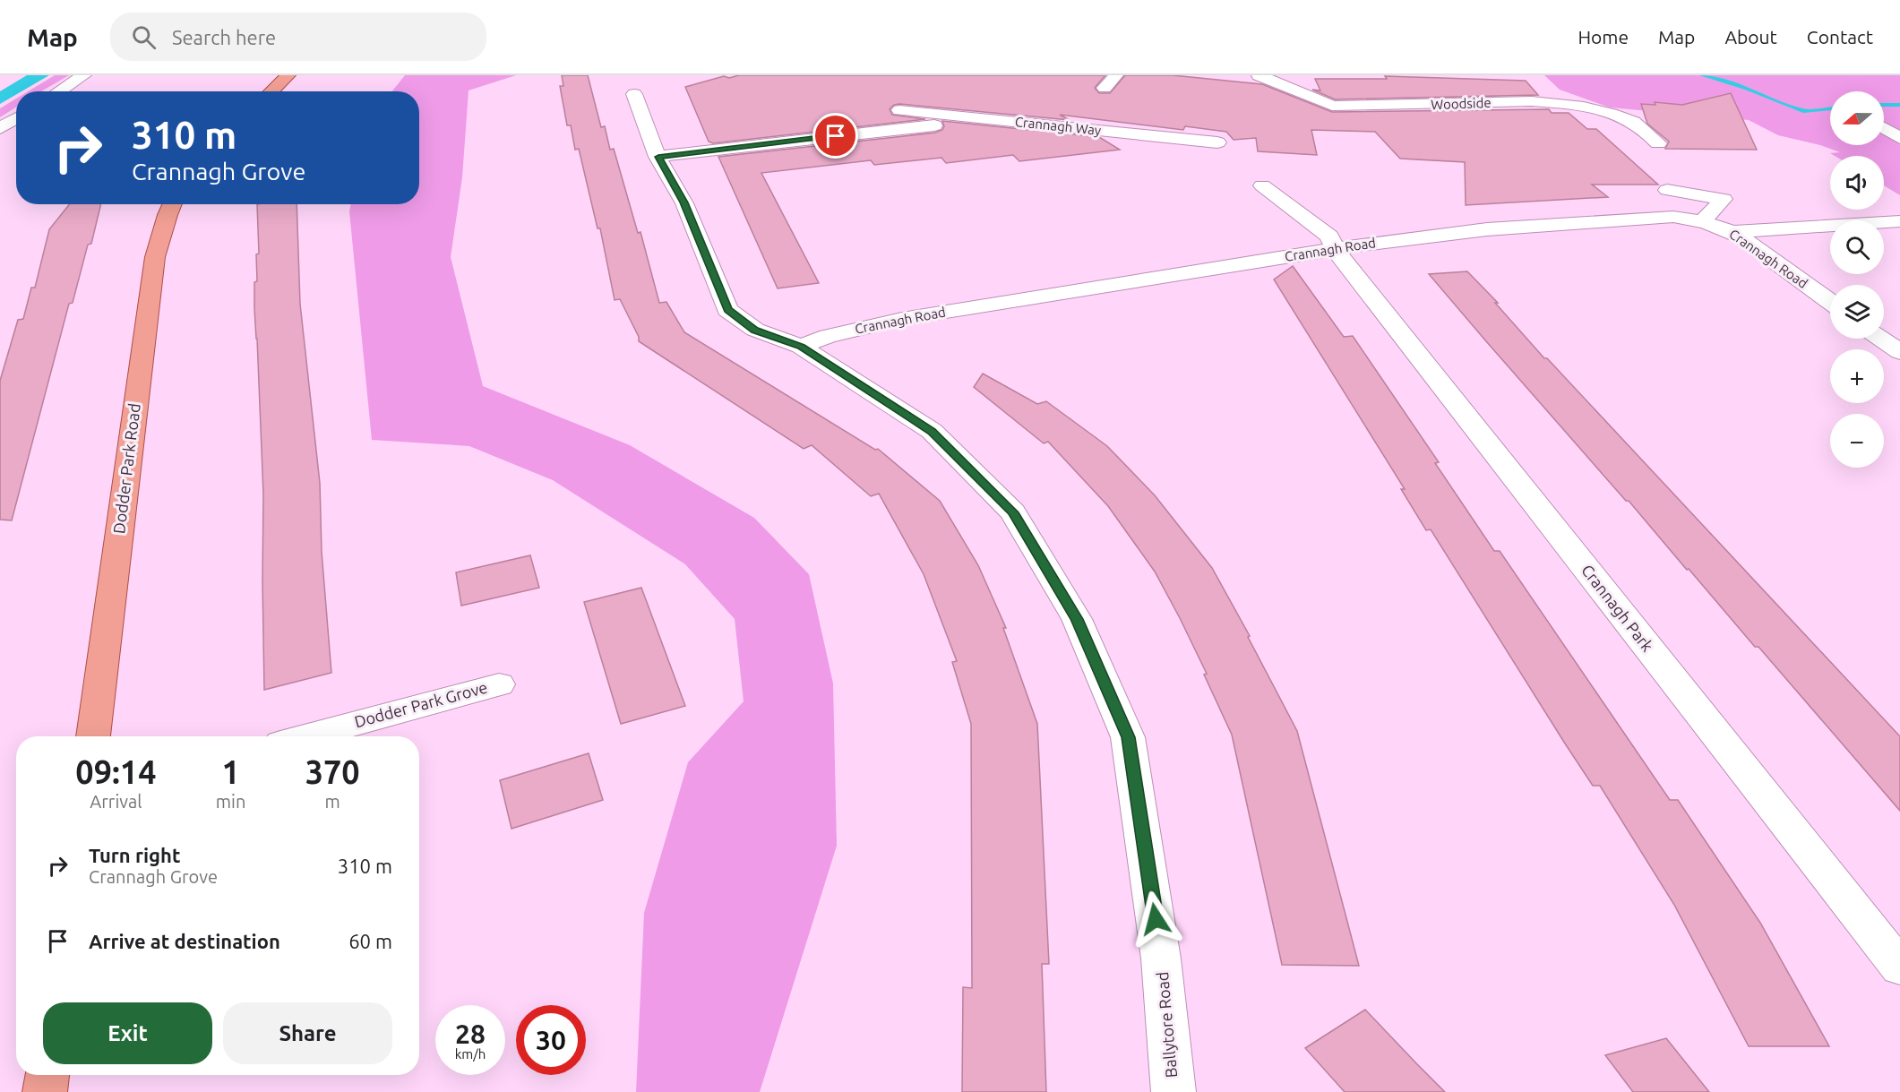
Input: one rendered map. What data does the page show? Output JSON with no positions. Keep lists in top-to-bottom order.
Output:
{
  "streets": {
    "main road": ["Dodder Park Road"],
    "street": [
      "Woodside",
      "Crannagh Way",
      "Crannagh Road",
      "Crannagh Park",
      "Dodder Park Grove",
      "Ballytore Road"
    ]
  },
  "crossings": [
    ["Crannagh Road", "Crannagh Park"],
    ["Crannagh Road", "Ballytore Road"]
  ],
  "north": "left",
  "page": {
    "header": "Map",
    "search": "Search here",
    "nav": [
      "Home",
      "Map",
      "About",
      "Contact"
    ],
    "map_buttons": ["+", "−"],
    "turn": ["310 m", "Crannagh Grove"],
    "eta": [
      "09:14",
      "Arrival",
      "1",
      "min",
      "370",
      "m"
    ],
    "list": [
      {
        "name": "Turn right",
        "note": "Crannagh Grove",
        "value": "310 m"
      },
      {
        "name": "Arrive at destination",
        "value": "60 m"
      }
    ],
    "buttons": ["Exit", "Share"],
    "speed": "28 km/h",
    "limit": "30"
  }
}
